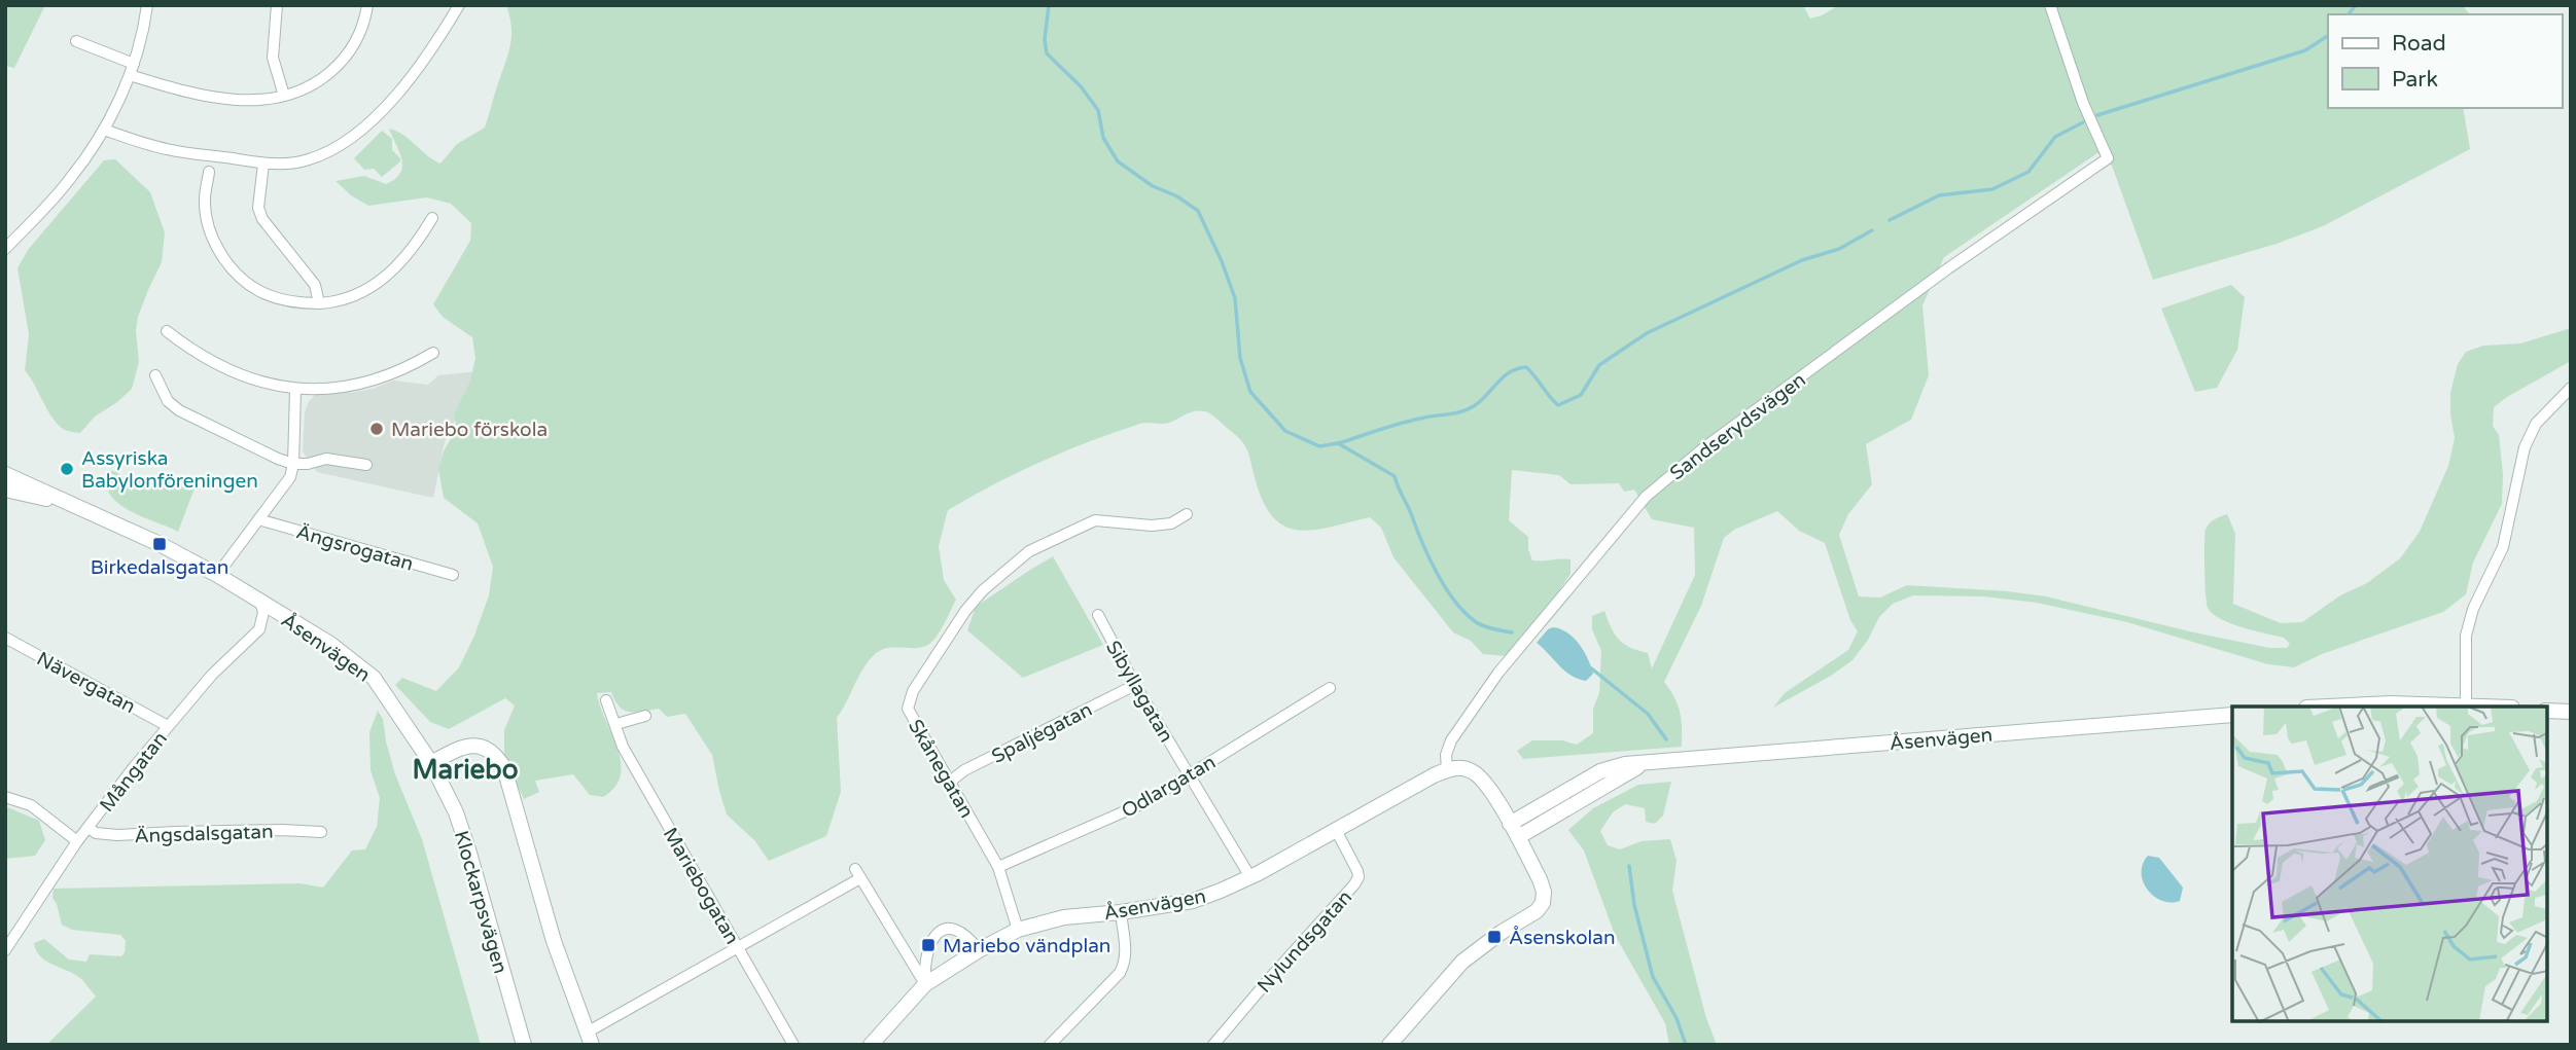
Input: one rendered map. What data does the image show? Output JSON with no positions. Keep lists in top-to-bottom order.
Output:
{
  "streets": {
    "street": [
      "Sandserydsvägen",
      "Ängsrogatan",
      "Åsenvägen",
      "Nävergatan",
      "Sibyllagatan",
      "Spaljégatan",
      "Skånegatan",
      "Mångatan",
      "Odlargatan",
      "Ängsdalsgatan",
      "Mariebogatan",
      "Klockarpsvägen",
      "Nylundsgatan"
    ]
  },
  "crossings": [
    ["Sandserydsvägen", "Åsenvägen"],
    ["Åsenvägen", "Sibyllagatan"],
    ["Åsenvägen", "Skånegatan"],
    ["Åsenvägen", "Mångatan"],
    ["Åsenvägen", "Klockarpsvägen"],
    ["Åsenvägen", "Nylundsgatan"],
    ["Nävergatan", "Mångatan"],
    ["Sibyllagatan", "Spaljégatan"],
    ["Sibyllagatan", "Odlargatan"],
    ["Spaljégatan", "Skånegatan"],
    ["Skånegatan", "Odlargatan"],
    ["Mångatan", "Ängsdalsgatan"]
  ],
  "districts": ["Mariebo"],
  "places": {
    "other": ["Mariebo förskola", "Assyriska Babylonföreningen"],
    "transit": ["Birkedalsgatan", "Åsenskolan", "Mariebo vändplan"]
  },
  "legend": ["Road", "Park"]
}
